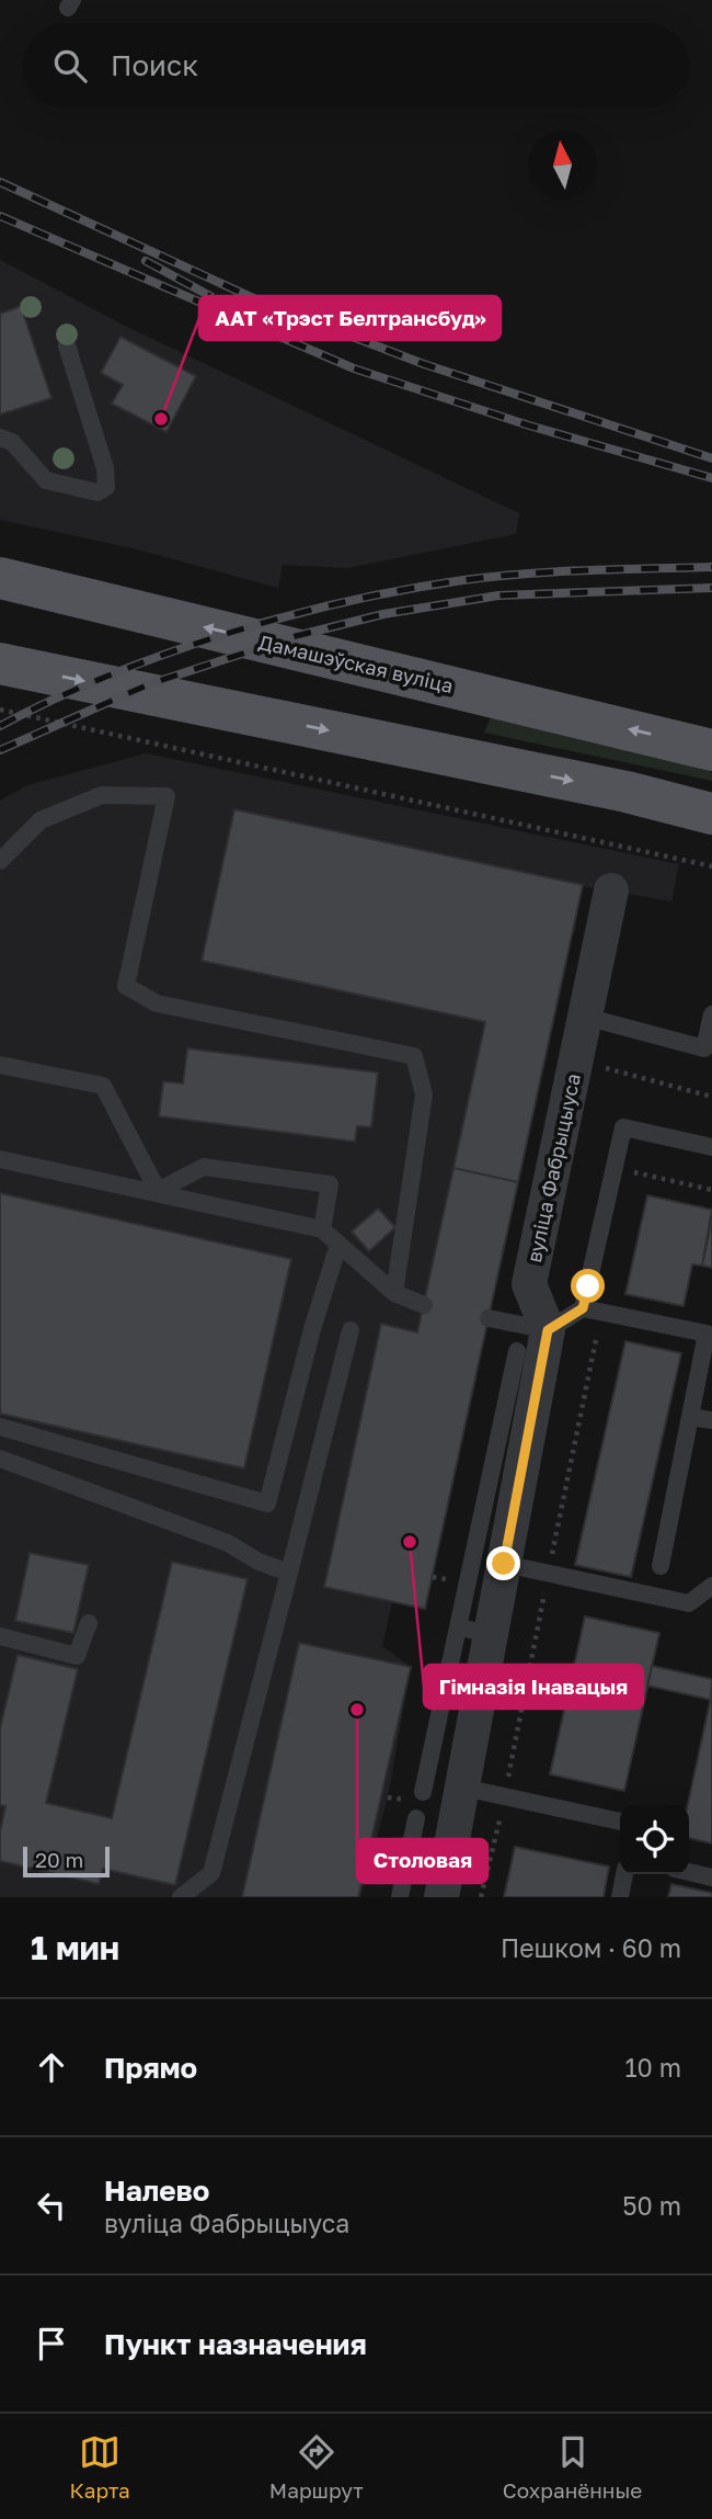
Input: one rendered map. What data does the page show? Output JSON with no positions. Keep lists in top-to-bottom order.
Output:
{
  "streets": {
    "main road": ["Дамашэўская вуліца"],
    "street": ["вуліца Фабрыцыуса"]
  },
  "places": ["ААТ «Трэст Белтрансбуд»", "Гімназія Інавацыя", "Столовая"],
  "scale_bar": "20 m",
  "north": "top",
  "page": {
    "search": "Поиск",
    "scale": "20 m",
    "heading": ["1 мин", "Пешком · 60 m"],
    "list": [
      ["Прямо", "10 m"],
      ["Налево", "вуліца Фабрыцыуса", "50 m"],
      "Пункт назначения"
    ],
    "nav": ["Карта", "Маршрут", "Сохранённые"]
  }
}
